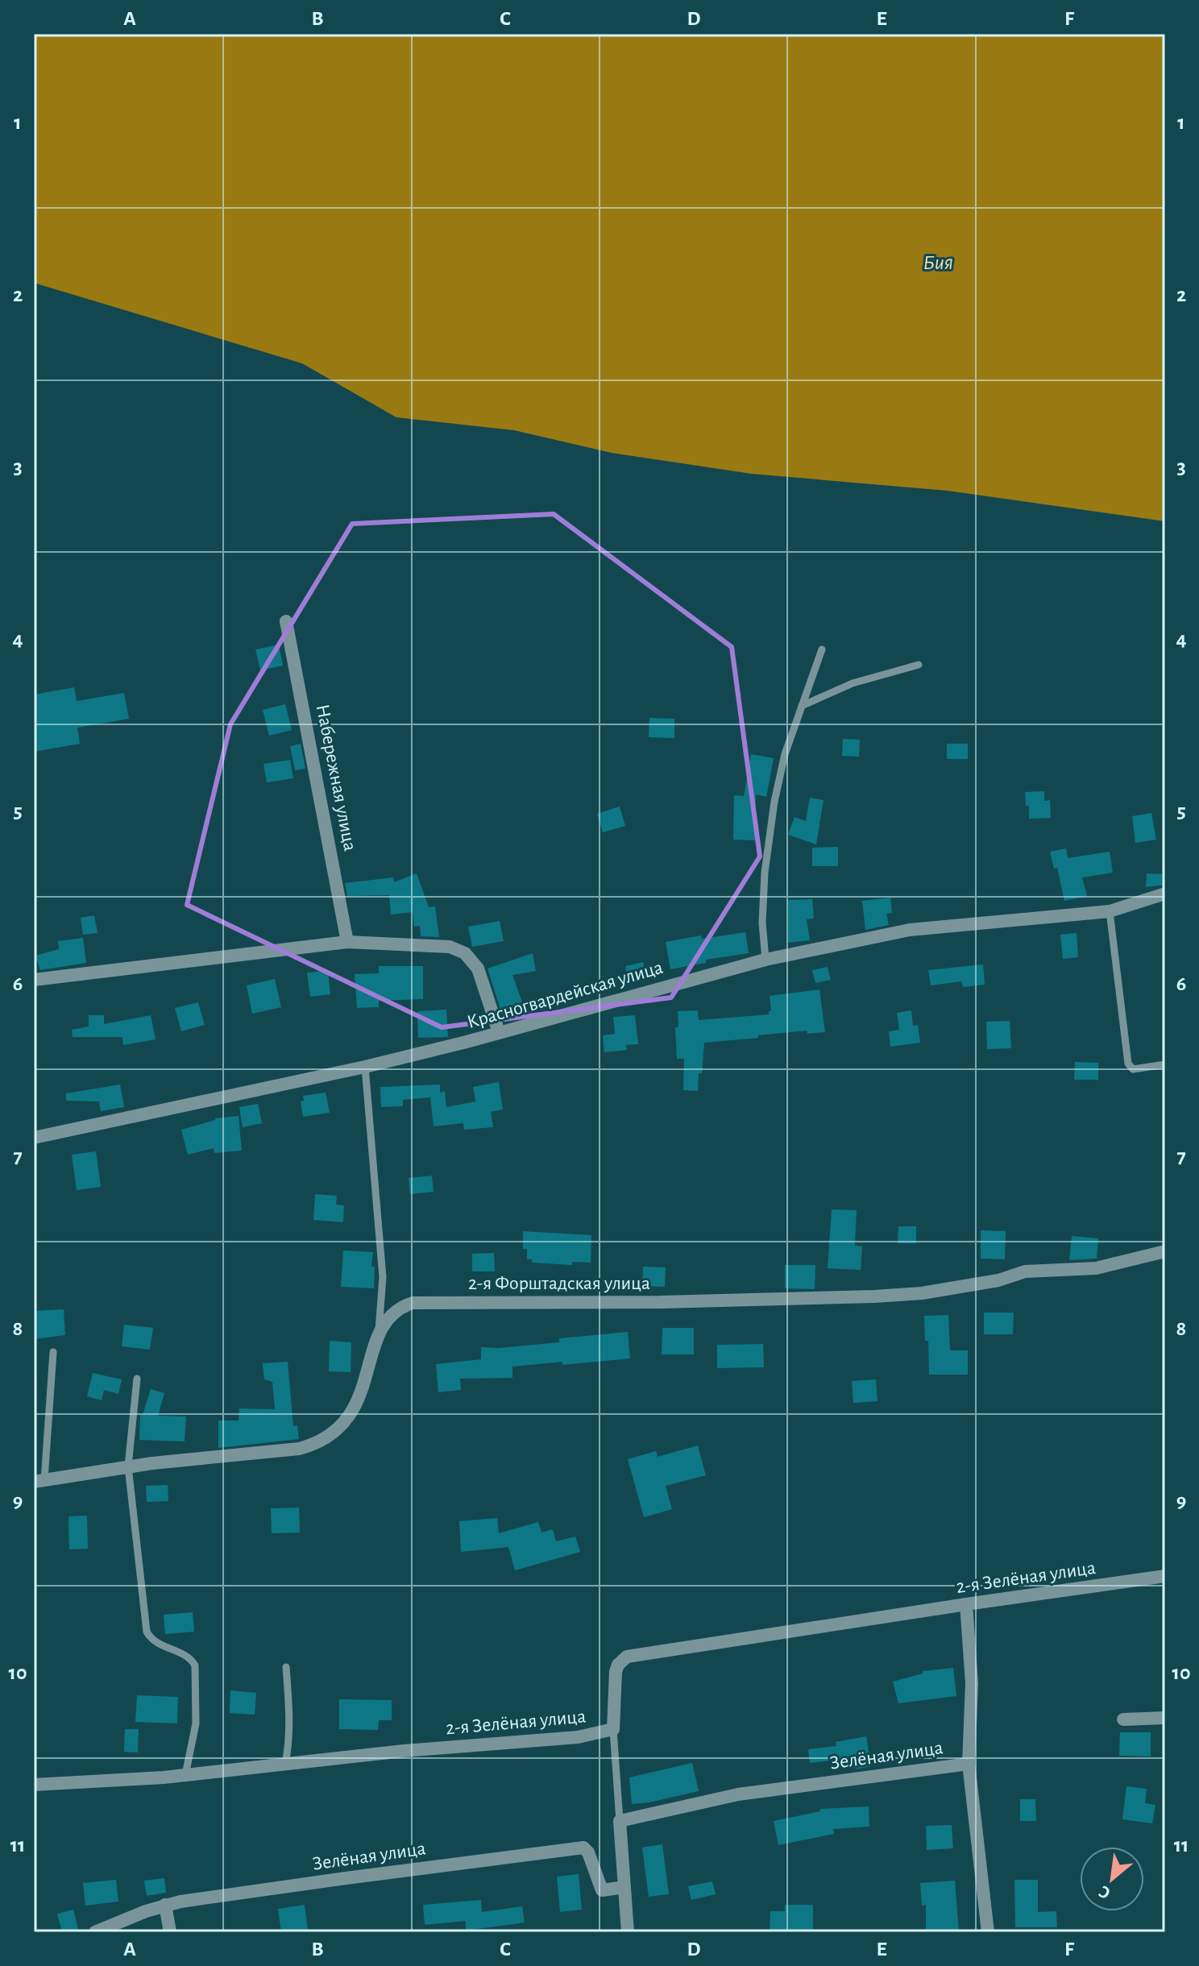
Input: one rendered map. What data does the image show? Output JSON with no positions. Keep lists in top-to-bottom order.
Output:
{
  "streets": {
    "street": [
      "Набережная улица",
      "Красногвардейская улица",
      "2-я Форштадская улица",
      "2-я Зелёная улица",
      "Зелёная улица"
    ]
  },
  "water": ["Бия"],
  "north": "bottom left",
  "grid": {
    "columns": [
      "A",
      "B",
      "C",
      "D",
      "E",
      "F"
    ],
    "rows": [
      "1",
      "2",
      "3",
      "4",
      "5",
      "6",
      "7",
      "8",
      "9",
      "10",
      "11"
    ]
  }
}
